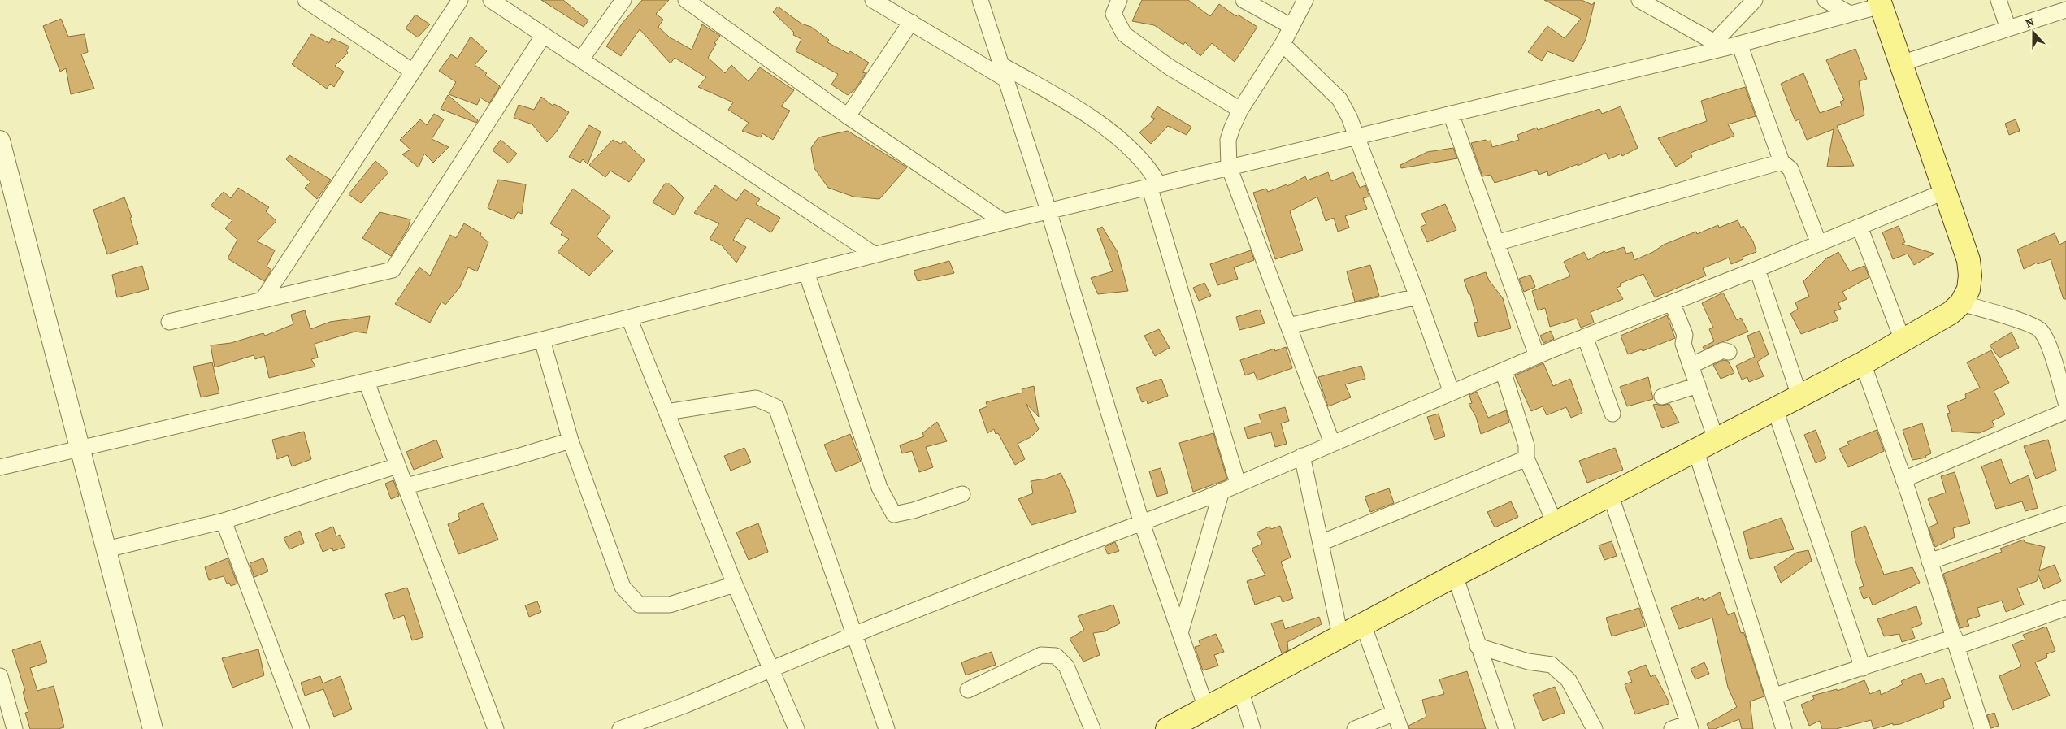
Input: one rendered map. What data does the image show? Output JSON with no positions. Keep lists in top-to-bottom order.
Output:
{
  "north": "top"
}
